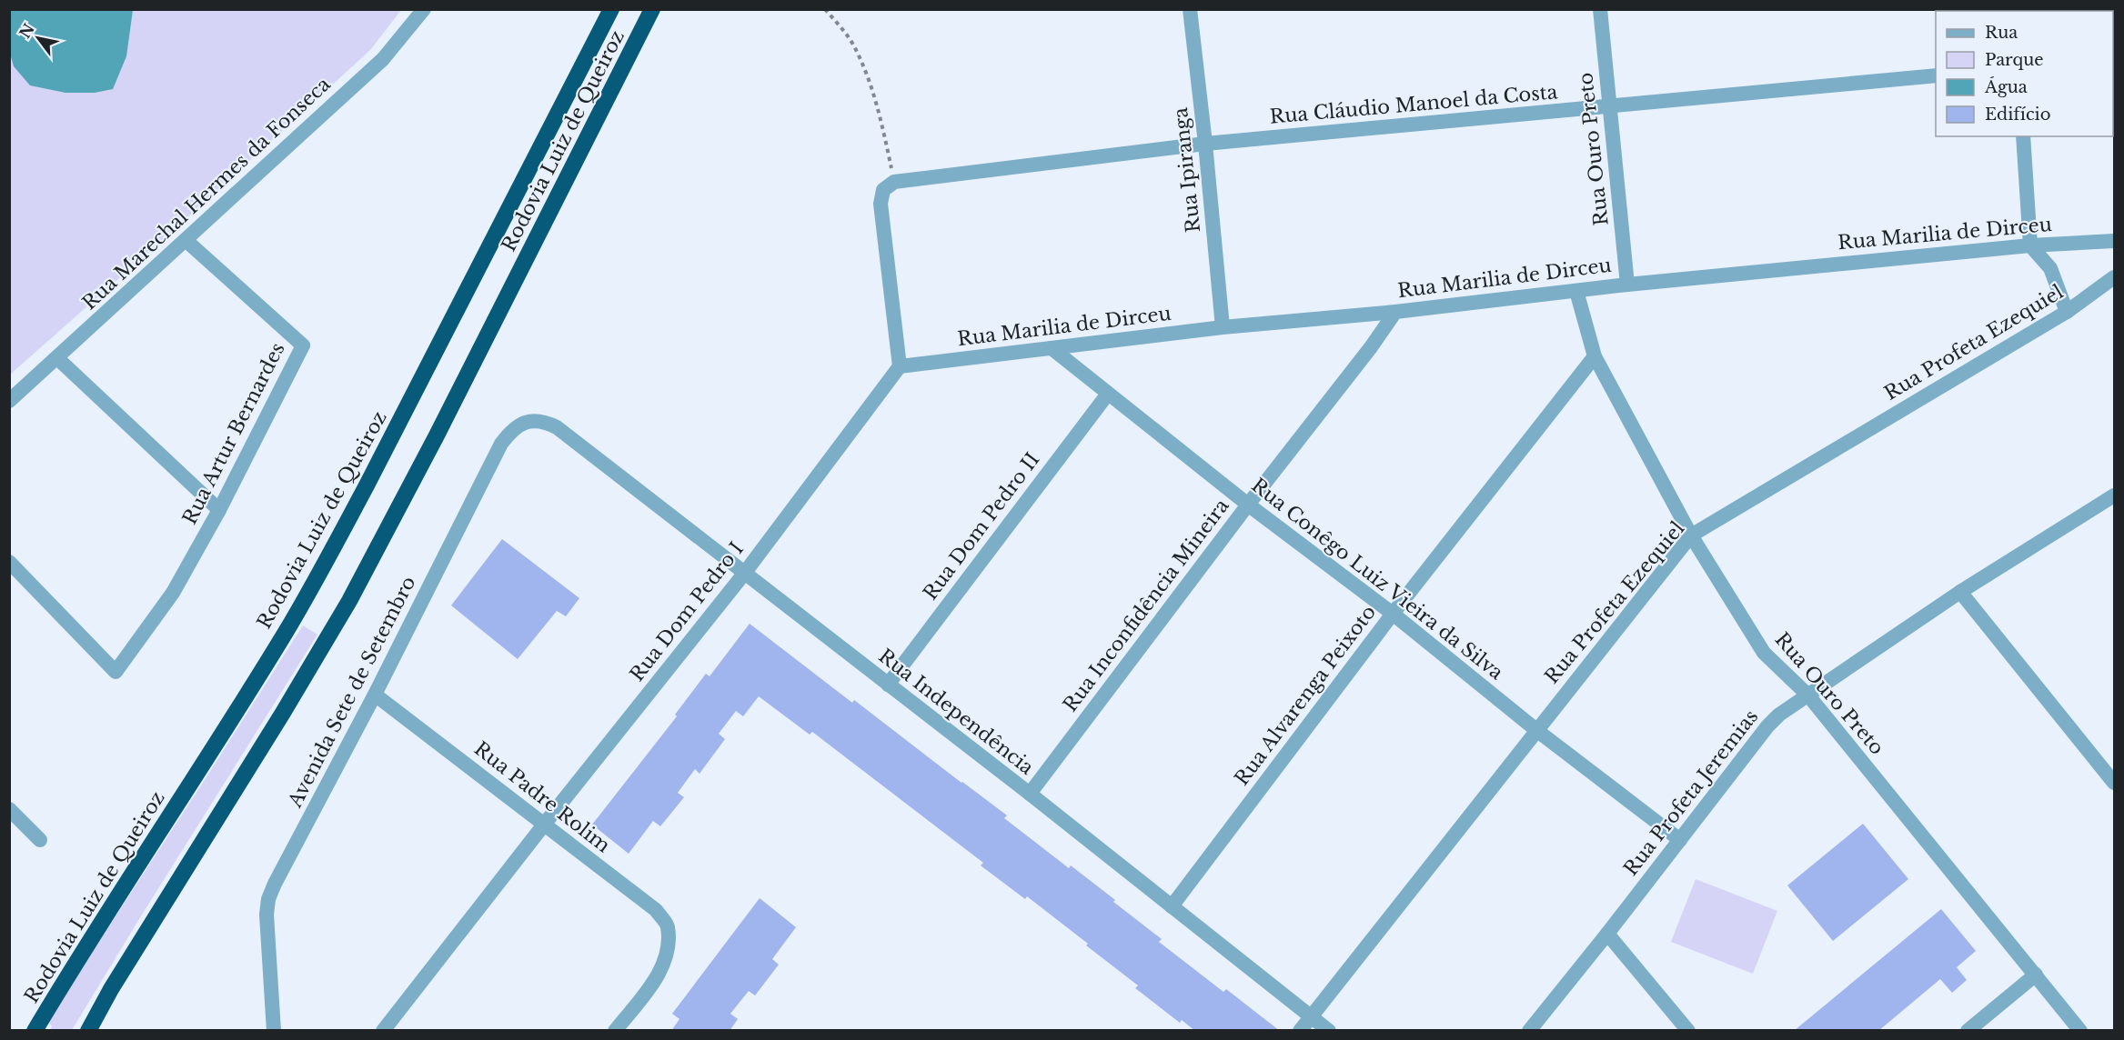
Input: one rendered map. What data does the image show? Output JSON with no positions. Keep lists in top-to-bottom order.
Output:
{
  "streets": {
    "highway": ["Rodovia Luiz de Queiroz"],
    "street": [
      "Rua Cláudio Manoel da Costa",
      "Rua Ouro Preto",
      "Rua Ipiranga",
      "Rua Marechal Hermes da Fonseca",
      "Rua Marilia de Dirceu",
      "Rua Profeta Ezequiel",
      "Rua Artur Bernardes",
      "Rua Dom Pedro II",
      "Rua Conêgo Luiz Vieira da Silva",
      "Rua Inconfidência Mineira",
      "Rua Dom Pedro I",
      "Avenida Sete de Setembro",
      "Rua Alvarenga Peixoto",
      "Rua Independência",
      "Rua Profeta Jeremias",
      "Rua Padre Rolim"
    ]
  },
  "crossings": [
    ["Rua Cláudio Manoel da Costa", "Rua Ouro Preto"],
    ["Rua Cláudio Manoel da Costa", "Rua Ipiranga"],
    ["Rua Ouro Preto", "Rua Marilia de Dirceu"],
    ["Rua Ouro Preto", "Rua Profeta Ezequiel"],
    ["Rua Ouro Preto", "Rua Alvarenga Peixoto"],
    ["Rua Ouro Preto", "Rua Profeta Jeremias"],
    ["Rua Ipiranga", "Rua Marilia de Dirceu"],
    ["Rua Marechal Hermes da Fonseca", "Rua Artur Bernardes"],
    ["Rua Marilia de Dirceu", "Rua Conêgo Luiz Vieira da Silva"],
    ["Rua Marilia de Dirceu", "Rua Inconfidência Mineira"],
    ["Rua Marilia de Dirceu", "Rua Dom Pedro I"],
    ["Rua Profeta Ezequiel", "Rua Conêgo Luiz Vieira da Silva"],
    ["Rua Profeta Ezequiel", "Rua Independência"],
    ["Rua Dom Pedro II", "Rua Conêgo Luiz Vieira da Silva"],
    ["Rua Dom Pedro II", "Rua Independência"],
    ["Rua Conêgo Luiz Vieira da Silva", "Rua Inconfidência Mineira"],
    ["Rua Conêgo Luiz Vieira da Silva", "Rua Alvarenga Peixoto"],
    ["Rua Conêgo Luiz Vieira da Silva", "Rua Profeta Jeremias"],
    ["Rua Inconfidência Mineira", "Rua Independência"],
    ["Rua Dom Pedro I", "Rua Independência"],
    ["Rua Dom Pedro I", "Rua Padre Rolim"],
    ["Avenida Sete de Setembro", "Rua Independência"],
    ["Avenida Sete de Setembro", "Rua Padre Rolim"],
    ["Rua Alvarenga Peixoto", "Rua Independência"]
  ],
  "legend": [
    "Rua",
    "Parque",
    "Água",
    "Edifício"
  ],
  "north": "top left"
}
